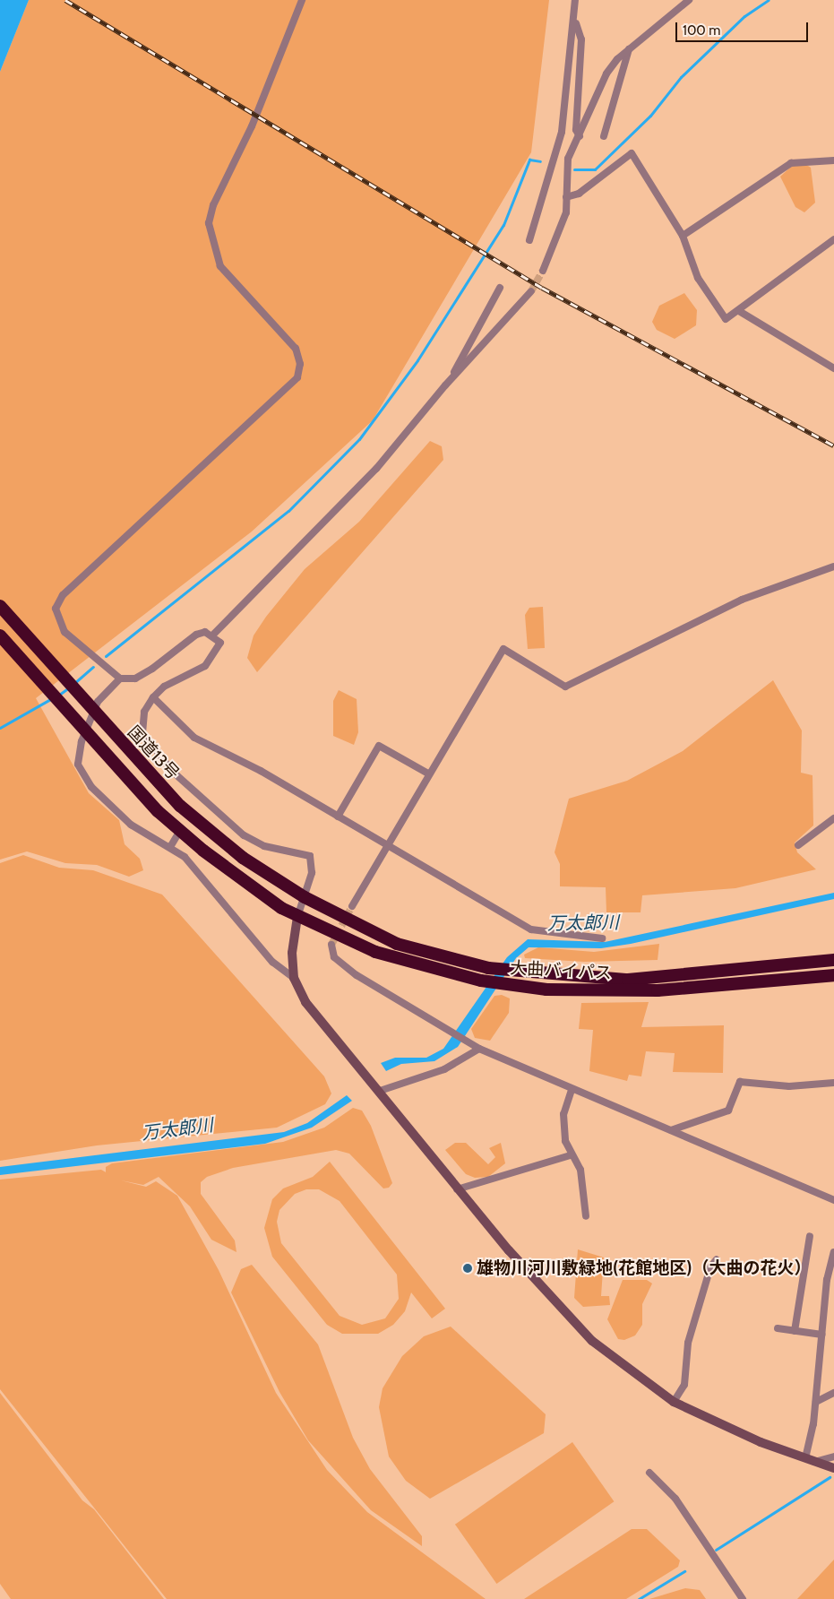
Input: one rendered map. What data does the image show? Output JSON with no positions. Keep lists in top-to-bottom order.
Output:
{
  "streets": {
    "highway": ["国道13号", "大曲バイパス"]
  },
  "crossings": [
    ["国道13号", "大曲バイパス"]
  ],
  "water": ["万太郎川"],
  "places": ["雄物川河川敷緑地(花館地区)（大曲の花火）"],
  "scale_bar": "100 m"
}
